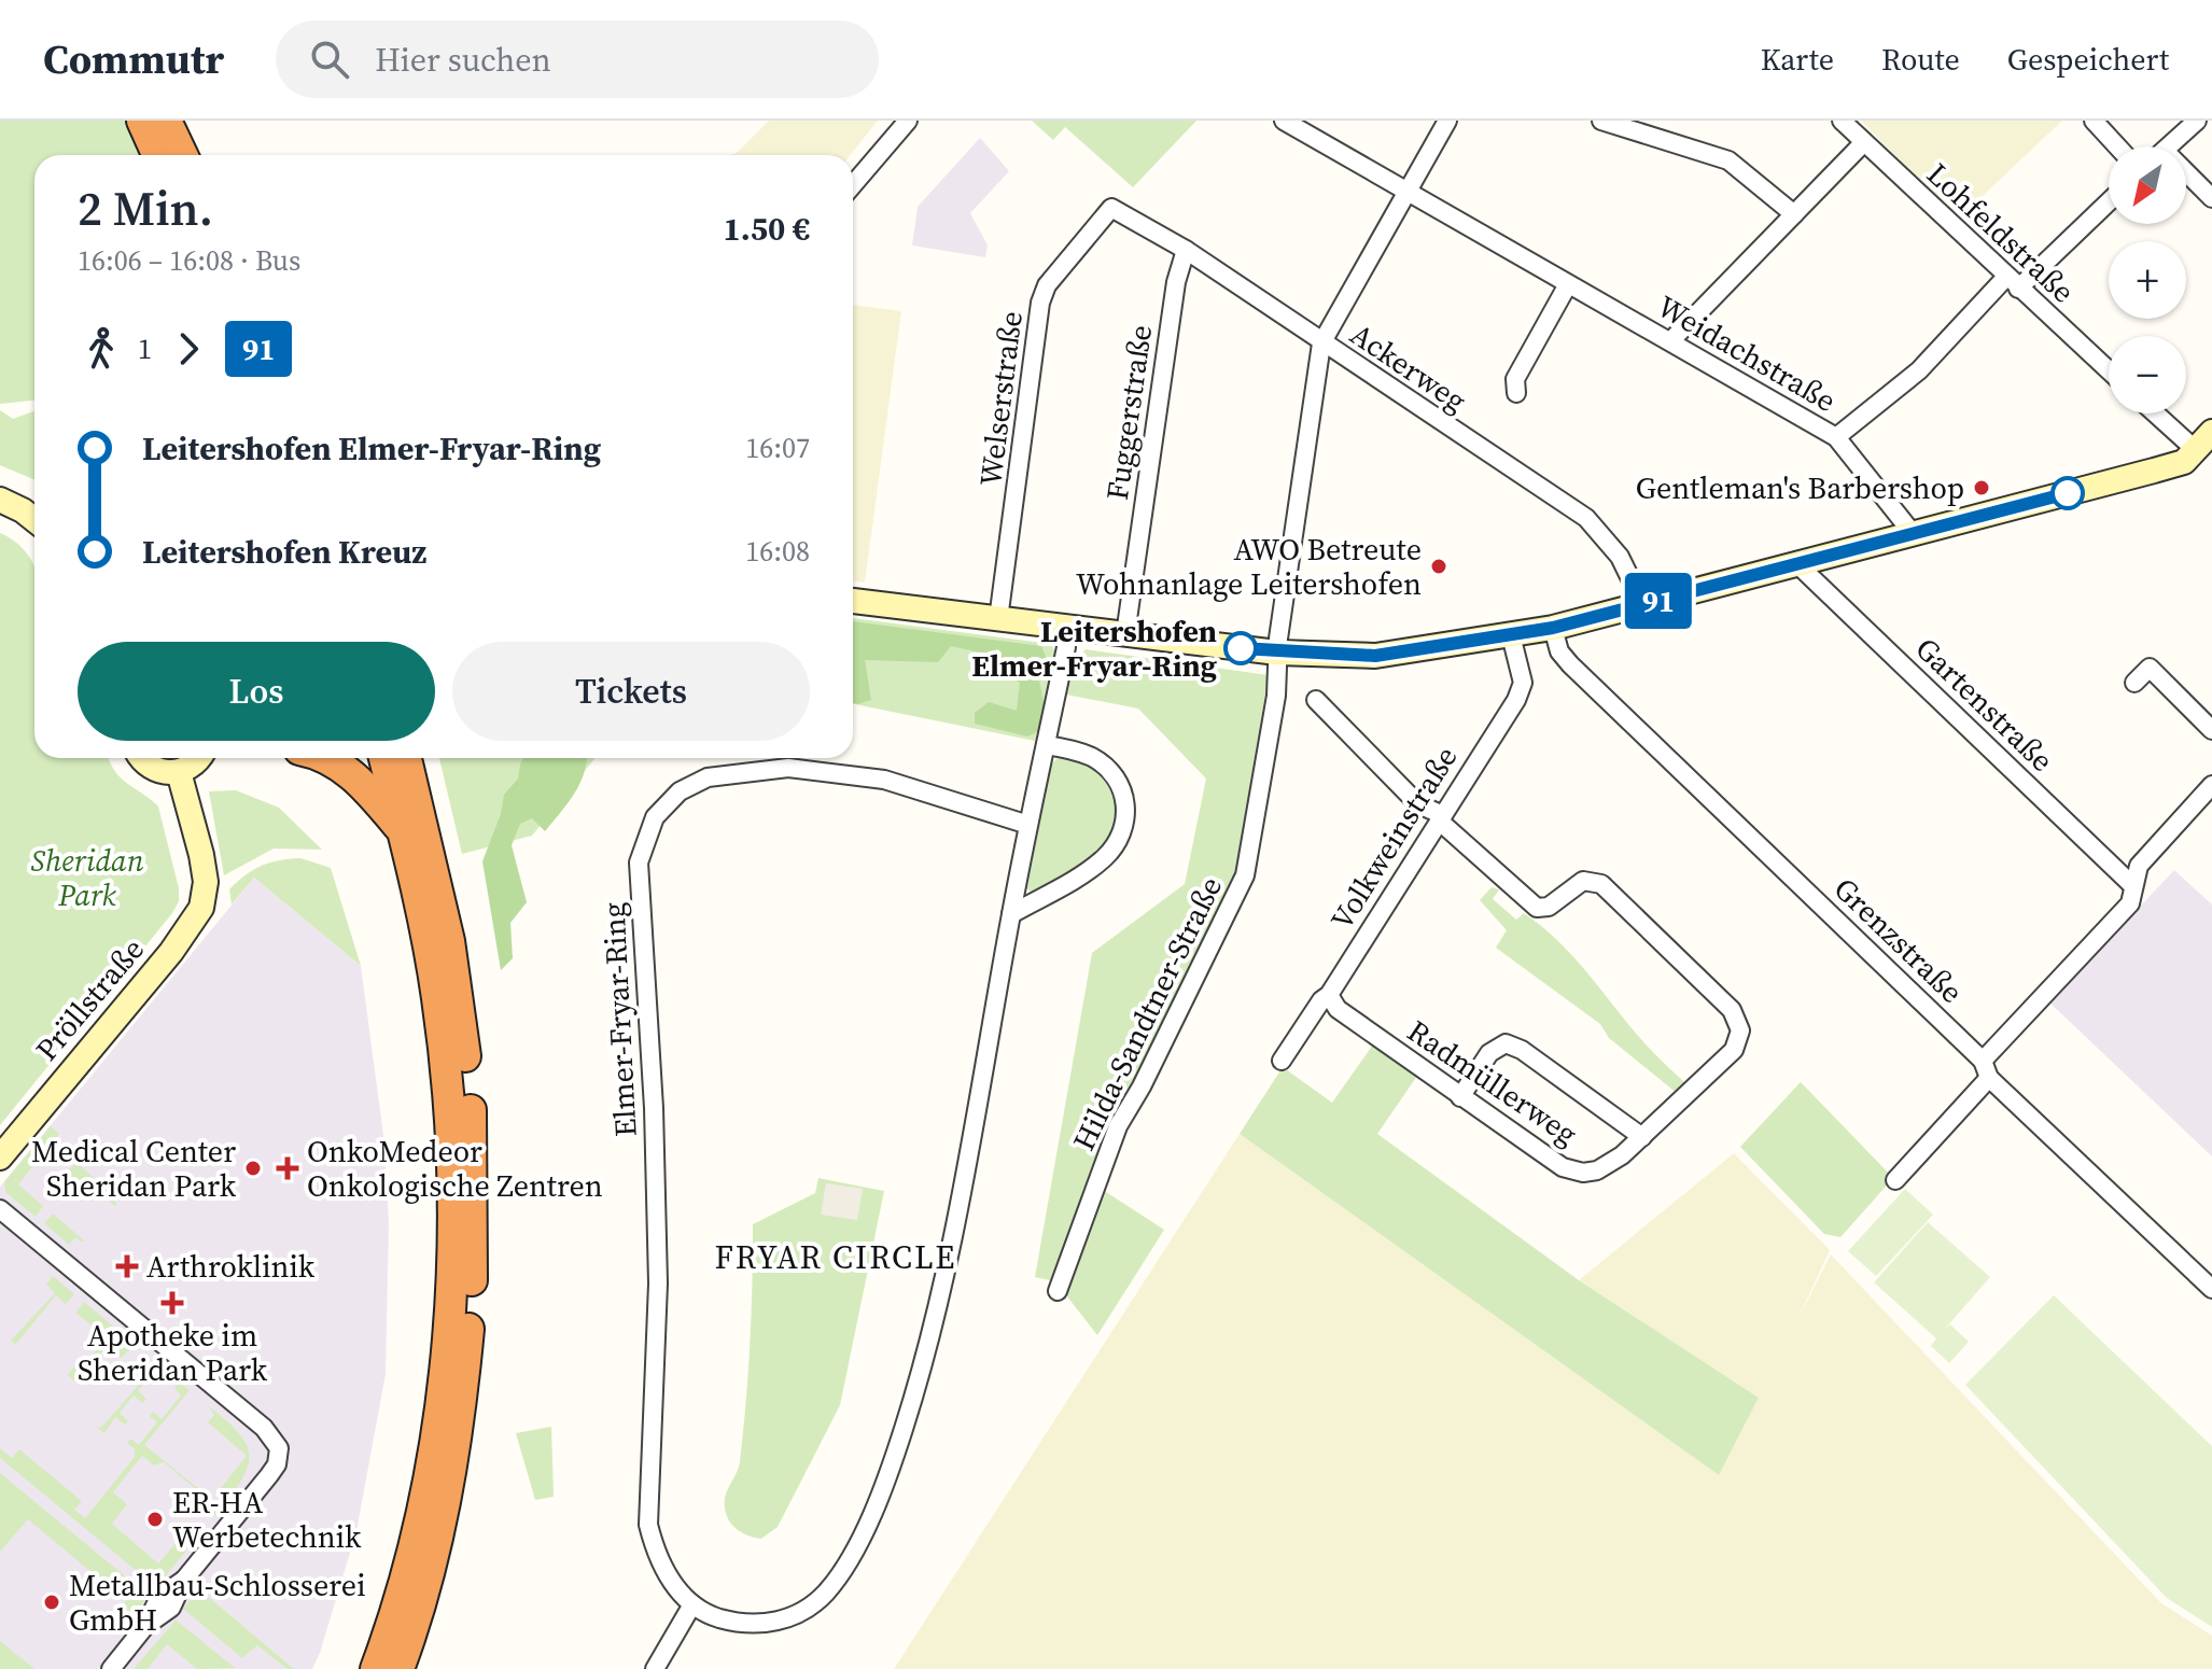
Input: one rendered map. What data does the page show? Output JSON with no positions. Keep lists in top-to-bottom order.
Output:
{
  "streets": {
    "street": [
      "Lohfeldstraße",
      "Weidachstraße",
      "Ackerweg",
      "Welserstraße",
      "Fuggerstraße",
      "Gartenstraße",
      "Volkweinstraße",
      "Grenzstraße",
      "Pröllstraße",
      "Hilda-Sandtner-Straße",
      "Elmer-Fryar-Ring",
      "Radmüllerweg"
    ]
  },
  "crossings": [
    ["Ackerweg", "Welserstraße"],
    ["Ackerweg", "Fuggerstraße"],
    ["Ackerweg", "Hilda-Sandtner-Straße"],
    ["Volkweinstraße", "Radmüllerweg"]
  ],
  "districts": ["FRYAR CIRCLE"],
  "parks": ["Sheridan Park"],
  "places": {
    "other": [
      "Gentleman's Barbershop",
      "AWO Betreute Wohnanlage Leitershofen",
      "Leitershofen Elmer-Fryar-Ring",
      "Medical Center Sheridan Park",
      "ER-HA Werbetechnik",
      "Metallbau-Schlosserei GmbH"
    ],
    "health": ["OnkoMedeor Onkologische Zentren", "Arthroklinik", "Apotheke im Sheridan Park"]
  },
  "lines": ["bus line 91"],
  "north": "bottom left",
  "page": {
    "header": "Commutr",
    "search": "Hier suchen",
    "nav": ["Karte", "Route", "Gespeichert"],
    "on_map": "91",
    "map_buttons": ["+", "−"],
    "heading": ["2 Min.", "16:06 – 16:08 · Bus", "1.50 €"],
    "legs": ["1", "91"],
    "list": [
      {
        "name": "Leitershofen Elmer-Fryar-Ring",
        "value": "16:07"
      },
      {
        "name": "Leitershofen Kreuz",
        "value": "16:08"
      }
    ],
    "buttons": ["Los", "Tickets"]
  }
}
